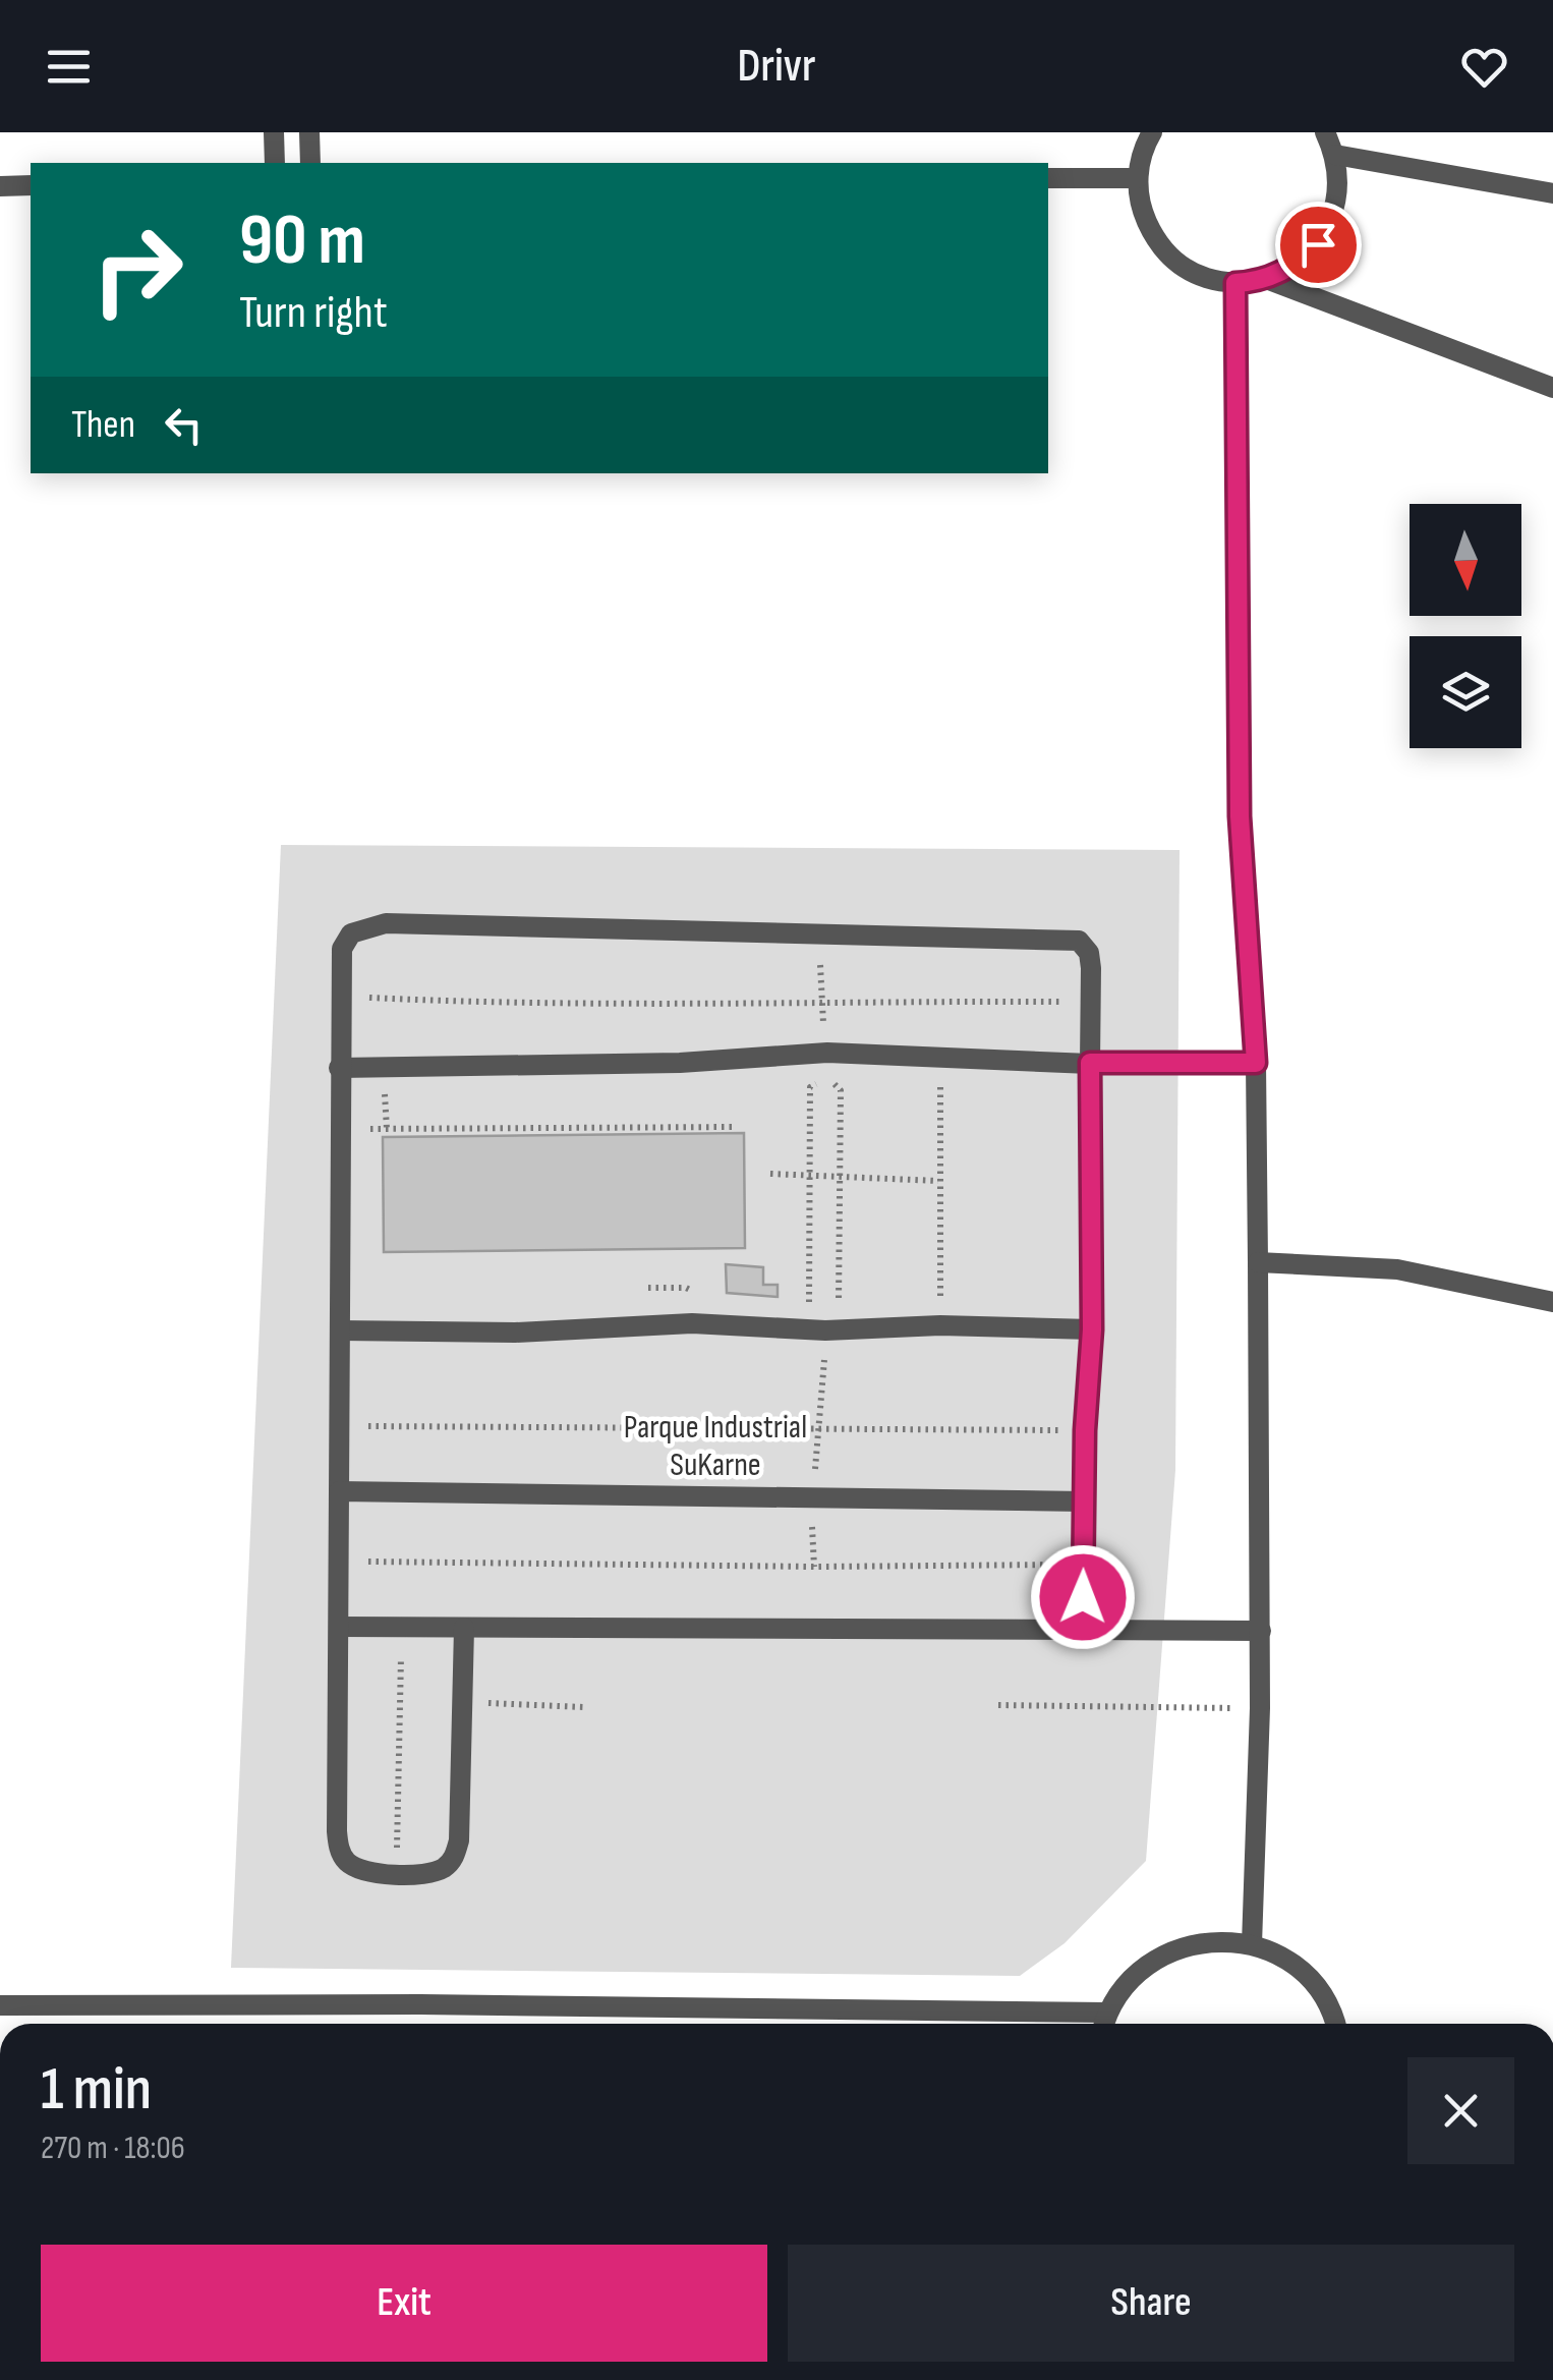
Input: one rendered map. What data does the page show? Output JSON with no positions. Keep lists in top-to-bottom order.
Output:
{
  "parks": ["Parque Industrial SuKarne"],
  "north": "bottom",
  "page": {
    "header": "Drivr",
    "turn": ["90 m", "Turn right"],
    "then": "Then",
    "heading": ["1 min", "270 m · 18:06"],
    "buttons": ["Exit", "Share"]
  }
}
